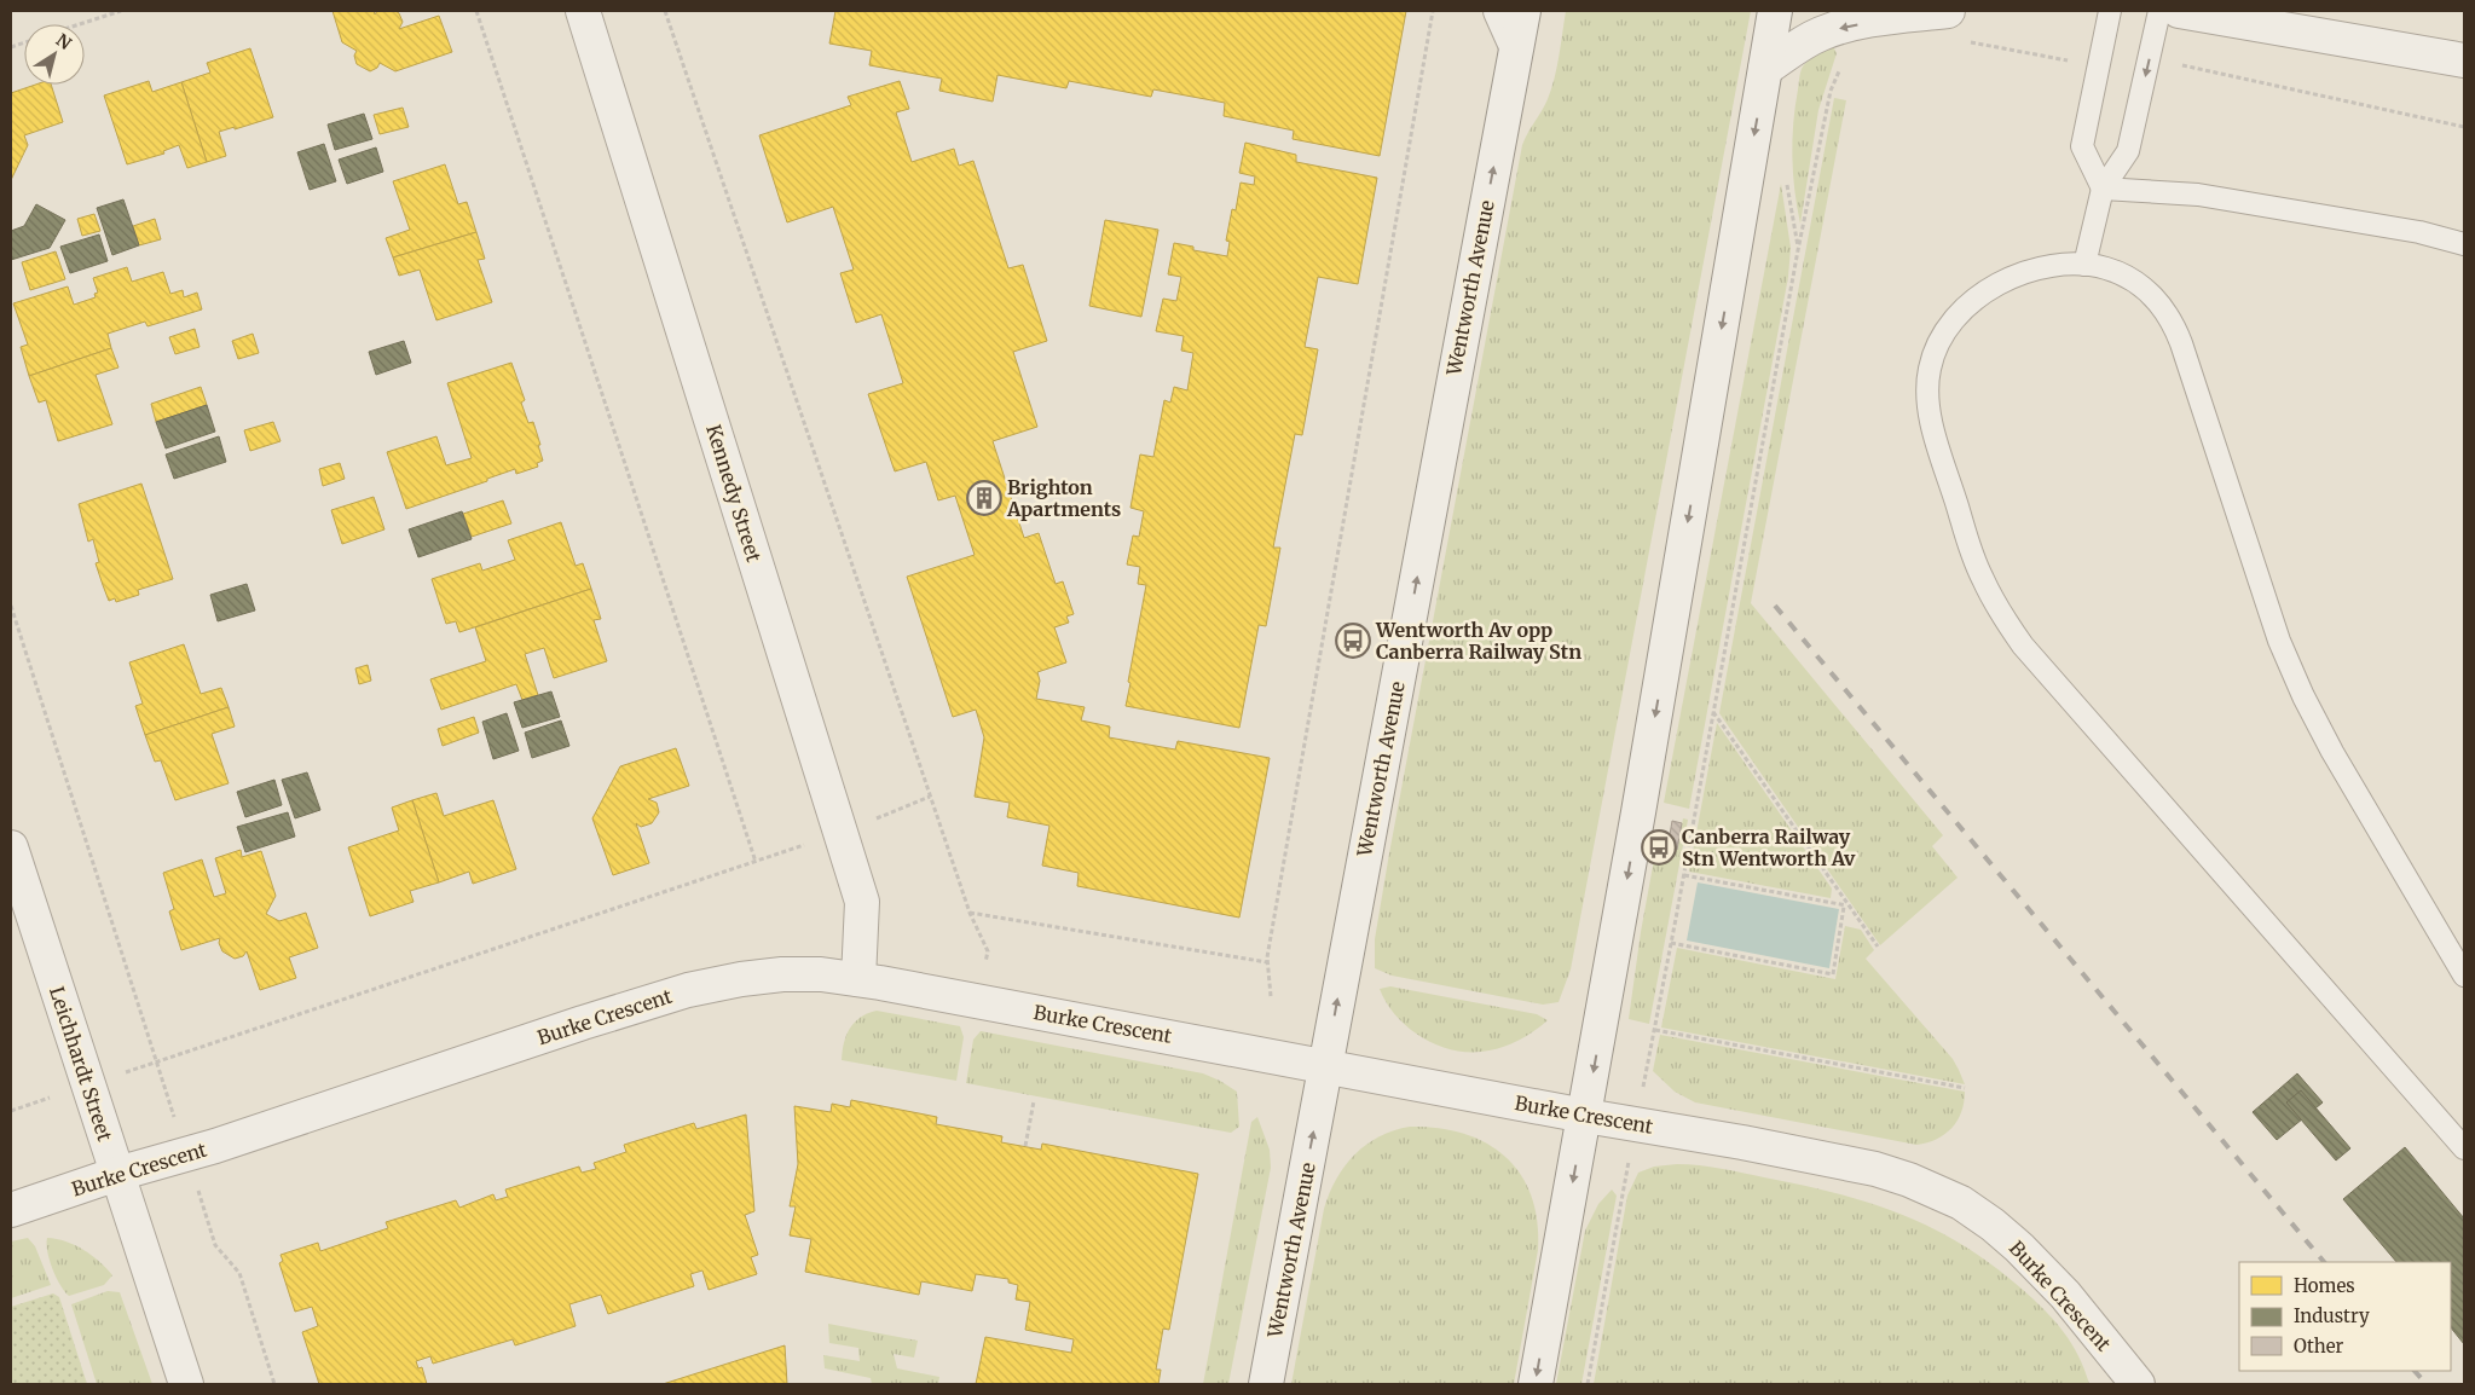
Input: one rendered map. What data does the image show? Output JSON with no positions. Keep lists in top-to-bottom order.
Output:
{
  "streets": {
    "street": [
      "Wentworth Avenue",
      "Kennedy Street",
      "Burke Crescent",
      "Leichhardt Street"
    ]
  },
  "crossings": [
    ["Wentworth Avenue", "Burke Crescent"],
    ["Kennedy Street", "Burke Crescent"],
    ["Burke Crescent", "Leichhardt Street"]
  ],
  "places": {
    "building": ["Brighton Apartments"],
    "bus stop": ["Wentworth Av opp Canberra Railway Stn", "Canberra Railway Stn Wentworth Av"]
  },
  "legend": ["Homes", "Industry", "Other"],
  "north": "top right"
}
